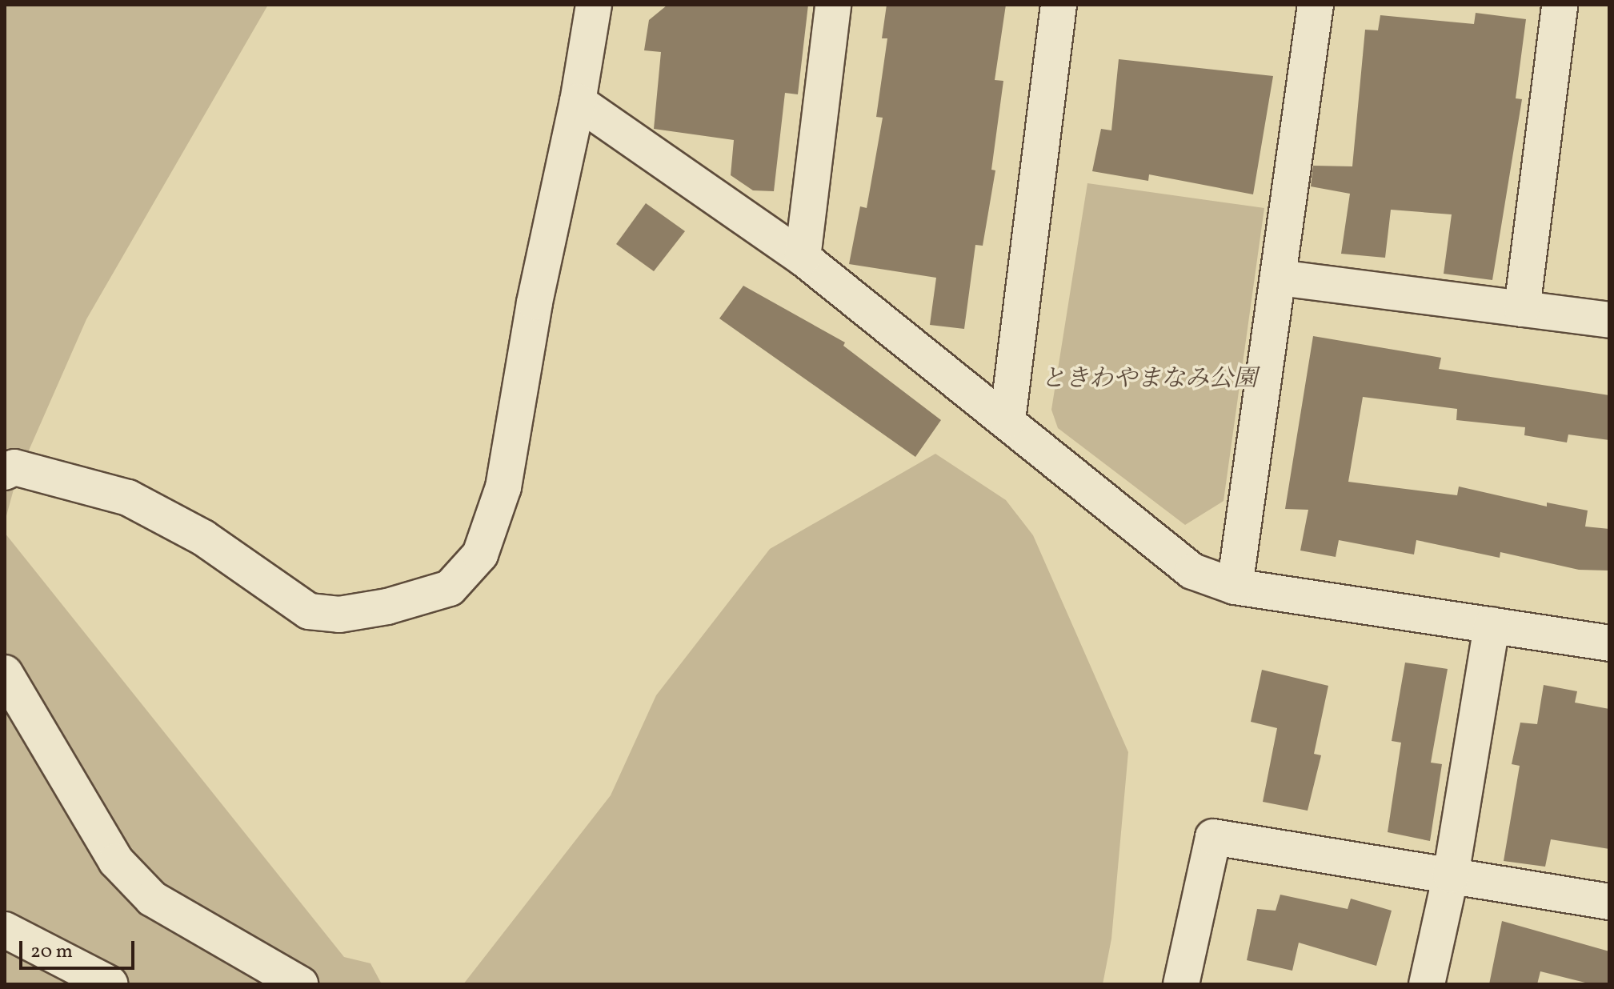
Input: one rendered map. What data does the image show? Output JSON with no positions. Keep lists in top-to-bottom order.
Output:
{
  "parks": ["ときわやまなみ公園"],
  "scale_bar": "20 m"
}
